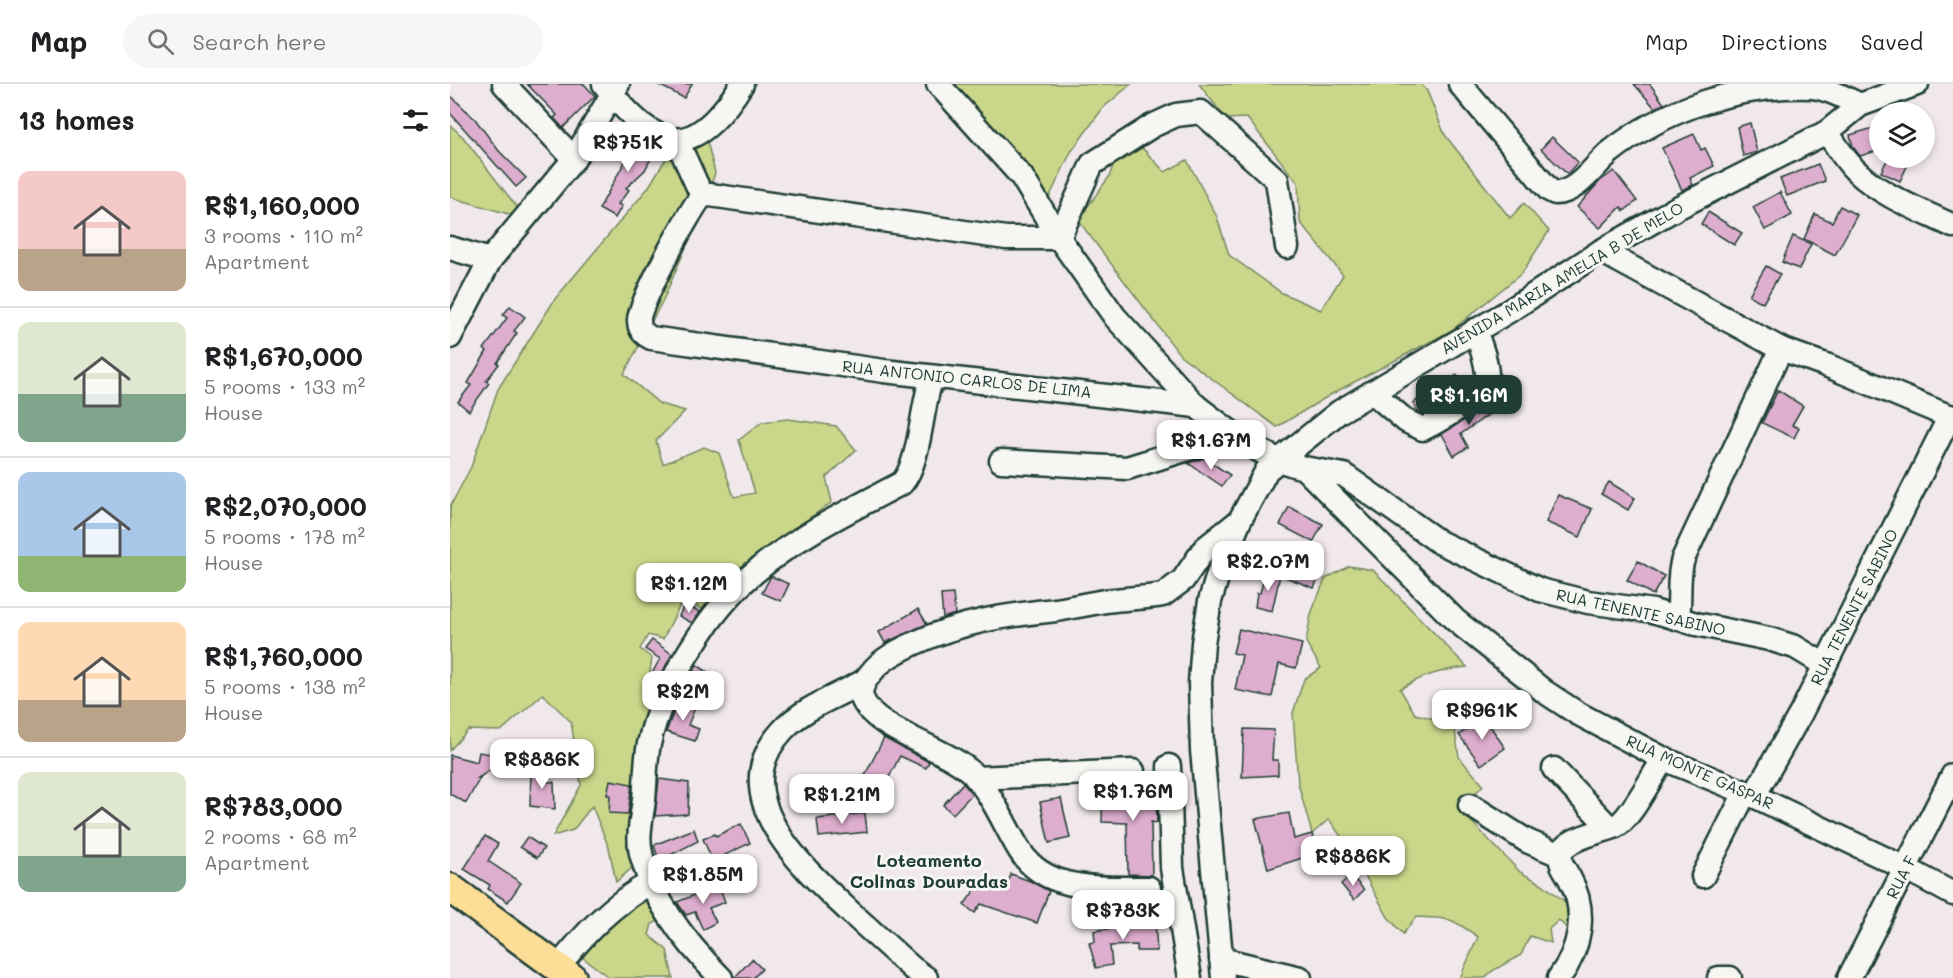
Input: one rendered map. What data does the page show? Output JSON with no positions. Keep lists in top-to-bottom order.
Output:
{
  "streets": {
    "street": [
      "AVENIDA MARIA AMELIA B DE MELO",
      "RUA ANTONIO CARLOS DE LIMA",
      "RUA TENENTE SABINO",
      "RUA MONTE GASPAR",
      "RUA F"
    ]
  },
  "crossings": [
    ["RUA TENENTE SABINO", "RUA MONTE GASPAR"],
    ["RUA MONTE GASPAR", "RUA F"]
  ],
  "districts": ["Loteamento Colinas Douradas"],
  "page": {
    "header": "Map",
    "search": "Search here",
    "nav": ["Map", "Directions", "Saved"],
    "heading": "13 homes",
    "price": [
      "R$751K",
      "R$1.16M",
      "R$1.67M",
      "R$2.07M",
      "R$1.12M",
      "R$2M",
      "R$961K",
      "R$886K",
      "R$1.76M",
      "R$1.21M",
      "R$886K",
      "R$1.85M",
      "R$783K"
    ],
    "list": [
      {
        "name": "R$1,160,000",
        "note": "3 rooms · 110 m² · Apartment"
      },
      {
        "name": "R$1,670,000",
        "note": "5 rooms · 133 m² · House"
      },
      {
        "name": "R$2,070,000",
        "note": "5 rooms · 178 m² · House"
      },
      {
        "name": "R$1,760,000",
        "note": "5 rooms · 138 m² · House"
      },
      {
        "name": "R$783,000",
        "note": "2 rooms · 68 m² · Apartment"
      }
    ]
  }
}
